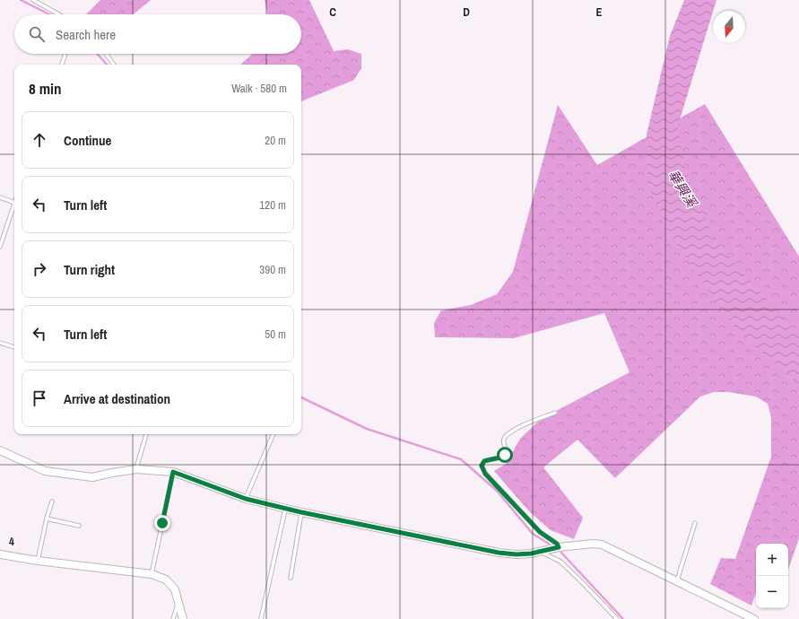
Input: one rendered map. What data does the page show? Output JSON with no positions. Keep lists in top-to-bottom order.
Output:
{
  "water": ["華興溪"],
  "north": "bottom",
  "page": {
    "search": "Search here",
    "heading": ["8 min", "Walk · 580 m"],
    "list": [
      ["Continue", "20 m"],
      ["Turn left", "120 m"],
      ["Turn right", "390 m"],
      ["Turn left", "50 m"],
      "Arrive at destination"
    ],
    "map_buttons": ["+", "−"]
  },
  "grid": {
    "columns": ["C", "D", "E"],
    "rows": ["4"]
  }
}
